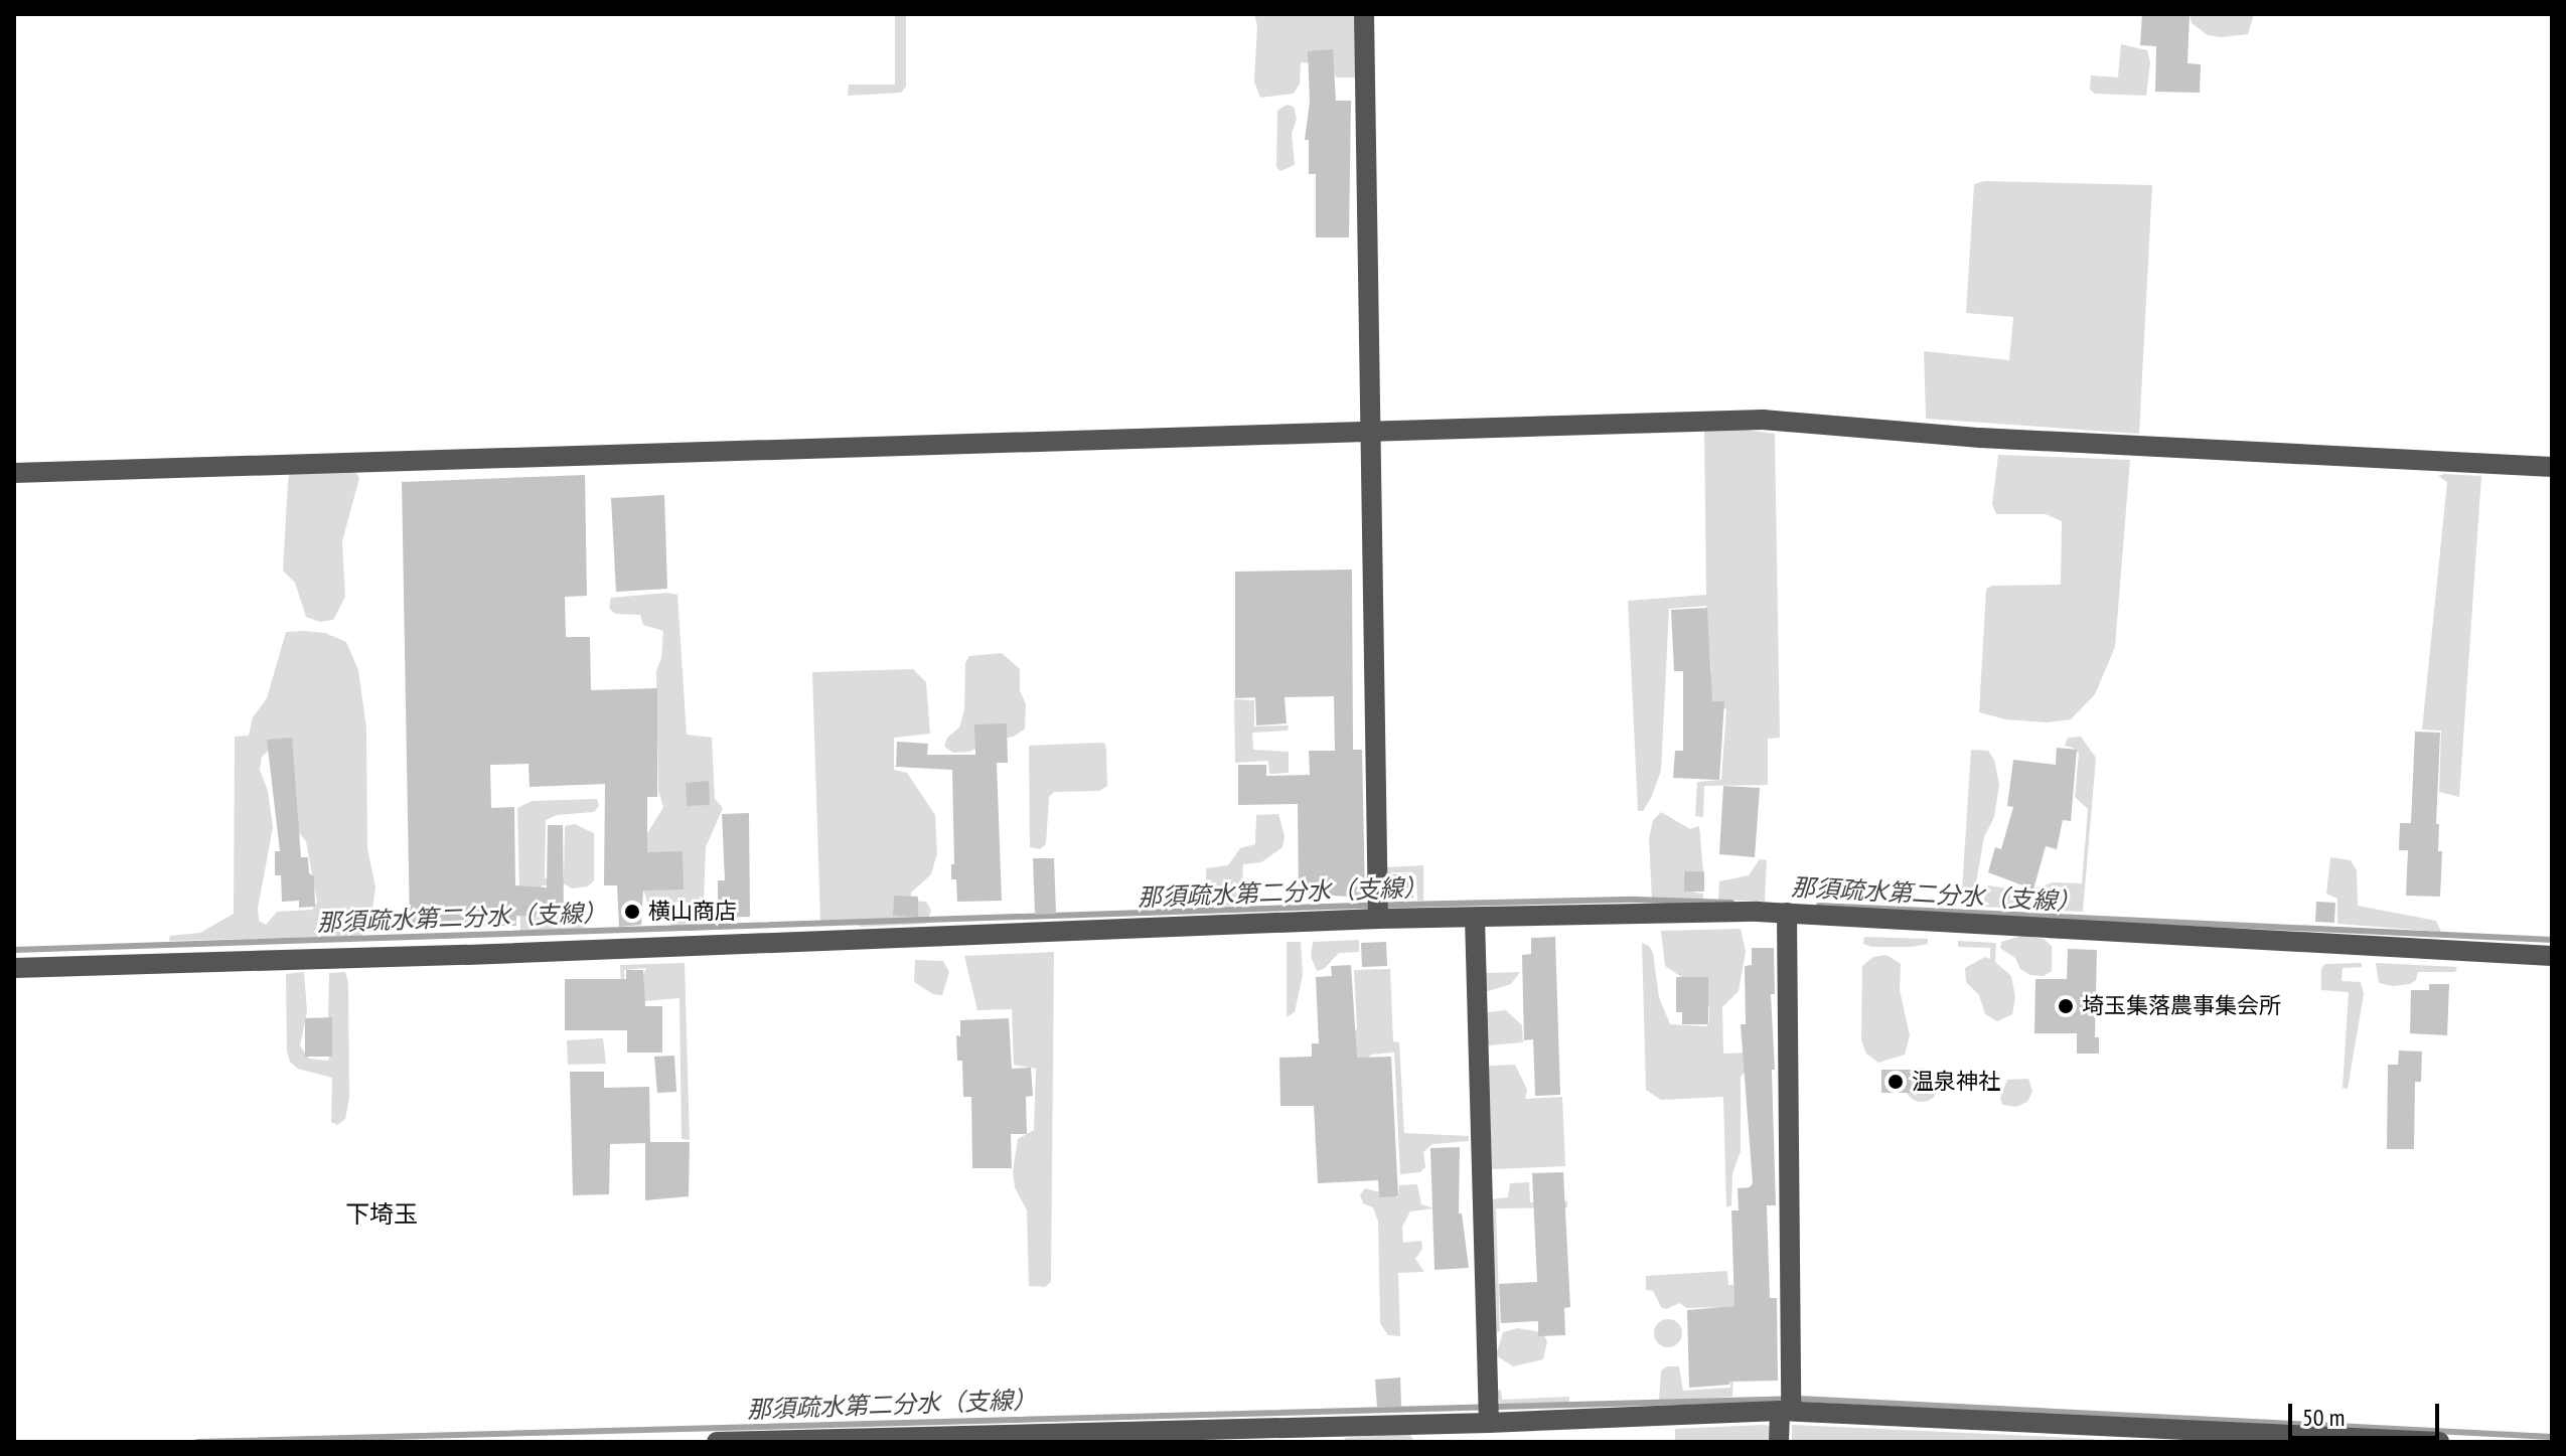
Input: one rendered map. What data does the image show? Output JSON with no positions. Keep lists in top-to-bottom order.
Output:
{
  "districts": ["下埼玉"],
  "water": ["那須疏水第二分水（支線）"],
  "places": ["横山商店", "埼玉集落農事集会所", "温泉神社"],
  "scale_bar": "50 m"
}
